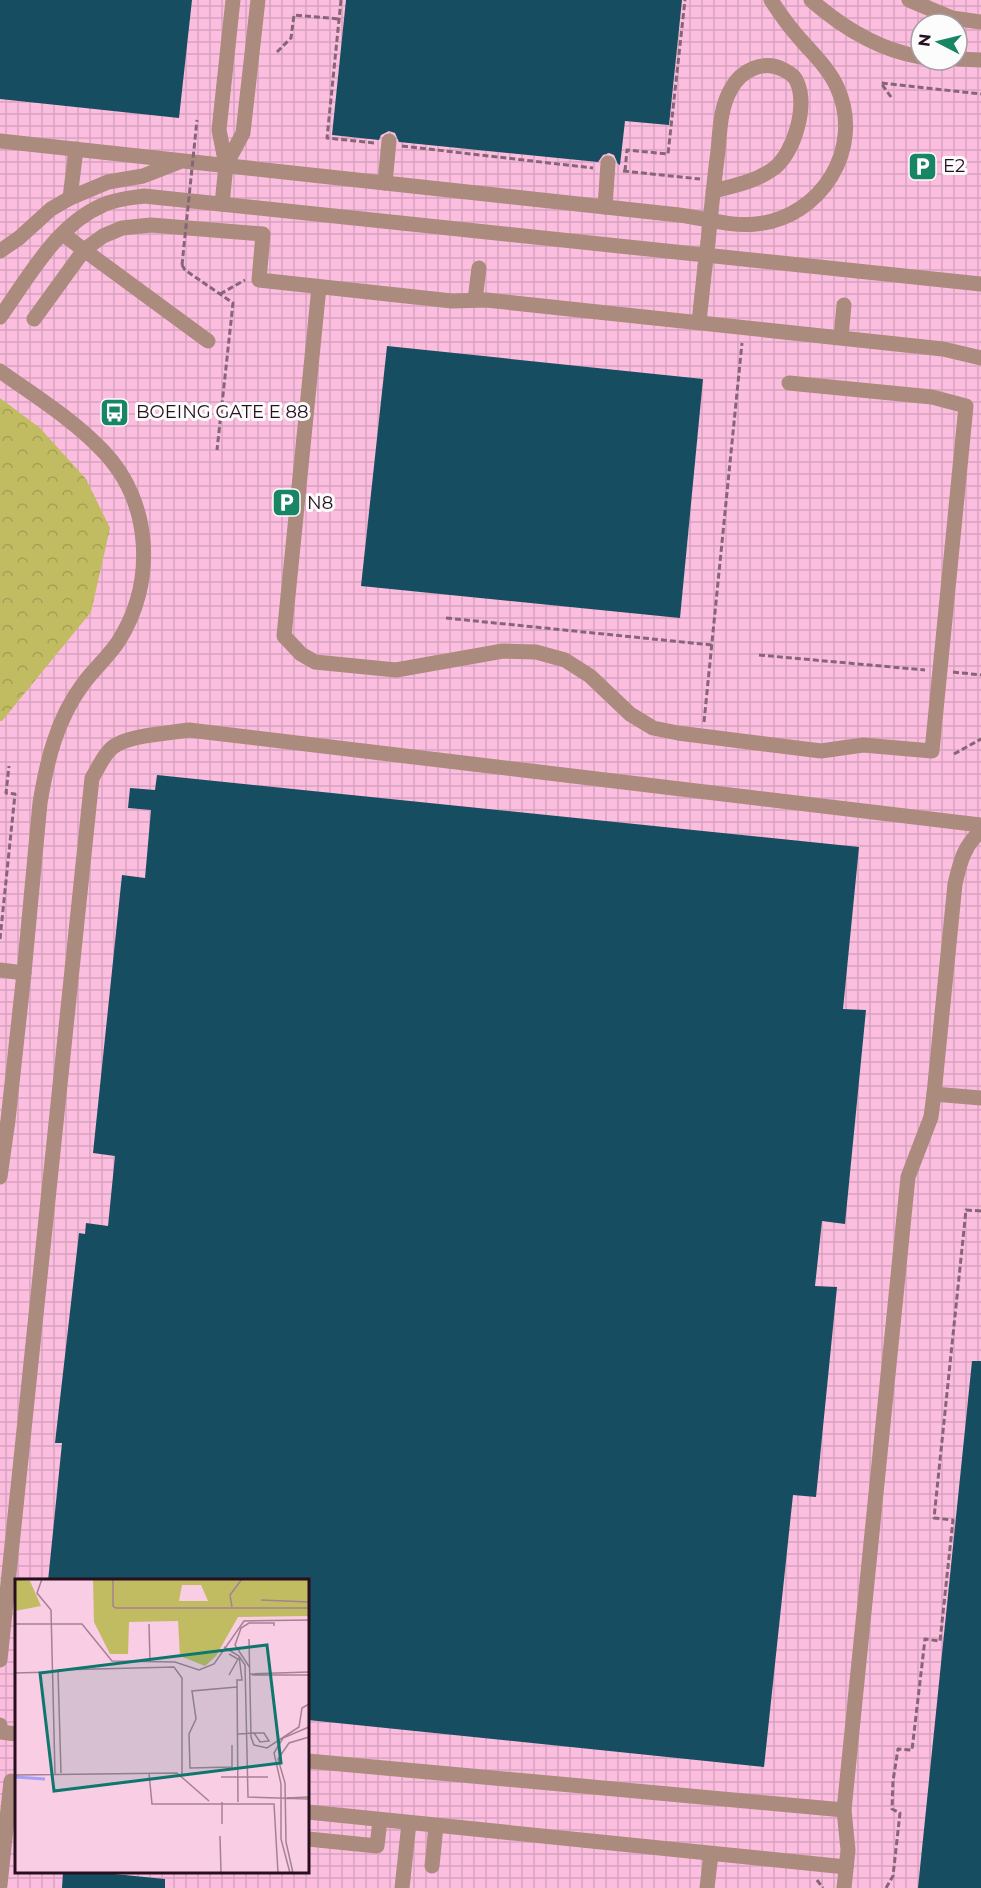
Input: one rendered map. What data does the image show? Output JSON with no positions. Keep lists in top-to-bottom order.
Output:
{
  "places": {
    "parking": ["E2", "N8"],
    "bus stop": ["BOEING GATE E 88"]
  },
  "north": "left"
}
